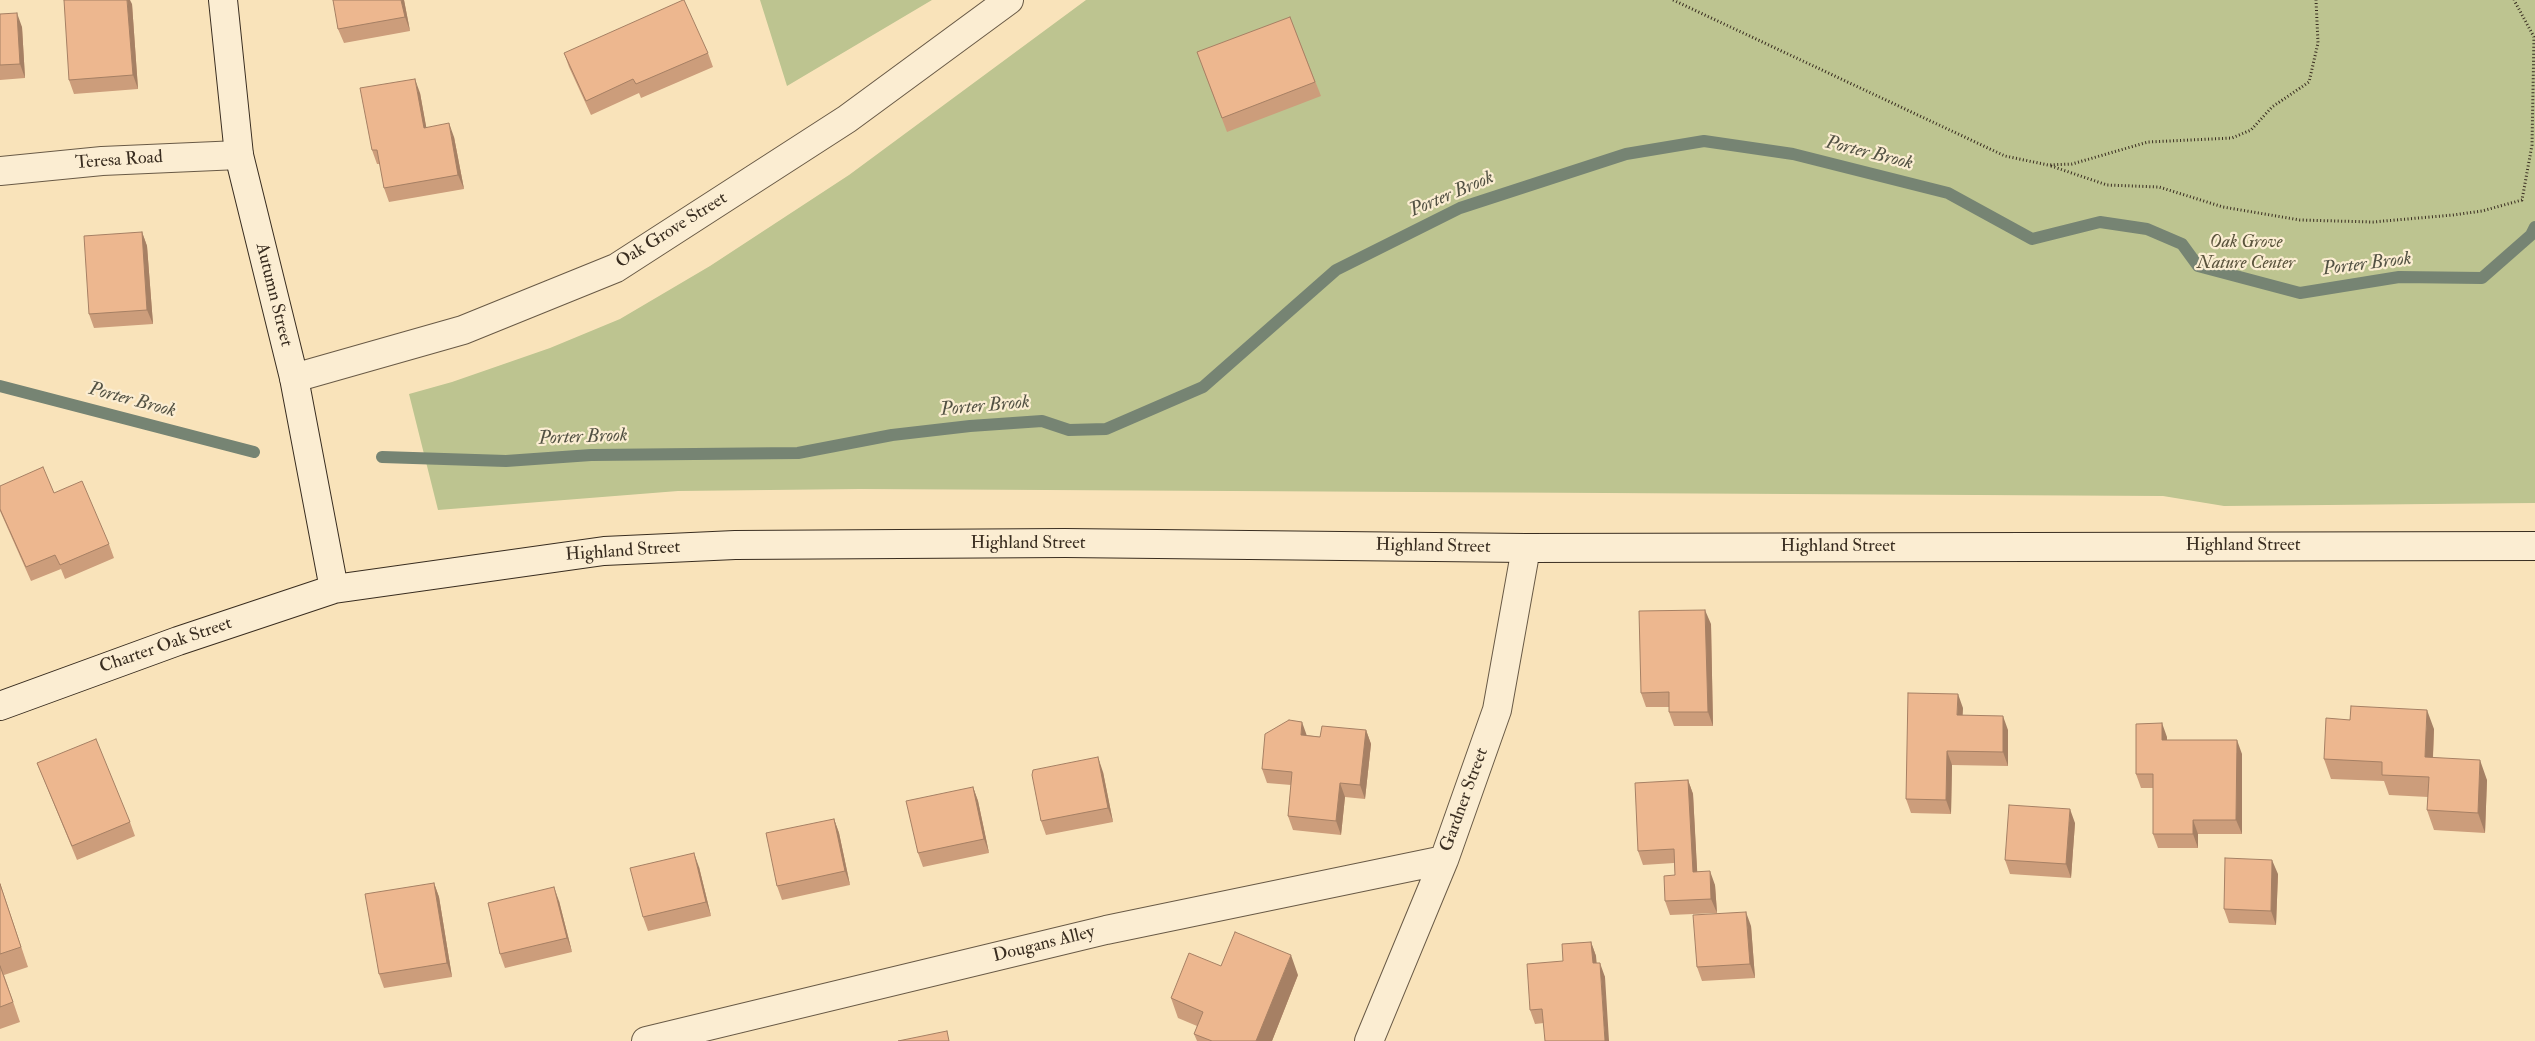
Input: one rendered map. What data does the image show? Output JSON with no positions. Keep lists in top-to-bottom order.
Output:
{
  "streets": {
    "street": [
      "Teresa Road",
      "Oak Grove Street",
      "Autumn Street",
      "Highland Street",
      "Charter Oak Street",
      "Gardner Street",
      "Dougans Alley"
    ]
  },
  "crossings": [
    ["Teresa Road", "Autumn Street"],
    ["Oak Grove Street", "Autumn Street"],
    ["Autumn Street", "Highland Street"],
    ["Autumn Street", "Charter Oak Street"],
    ["Highland Street", "Charter Oak Street"],
    ["Highland Street", "Gardner Street"],
    ["Gardner Street", "Dougans Alley"]
  ],
  "water": ["Porter Brook"],
  "parks": ["Oak Grove Nature Center"]
}
